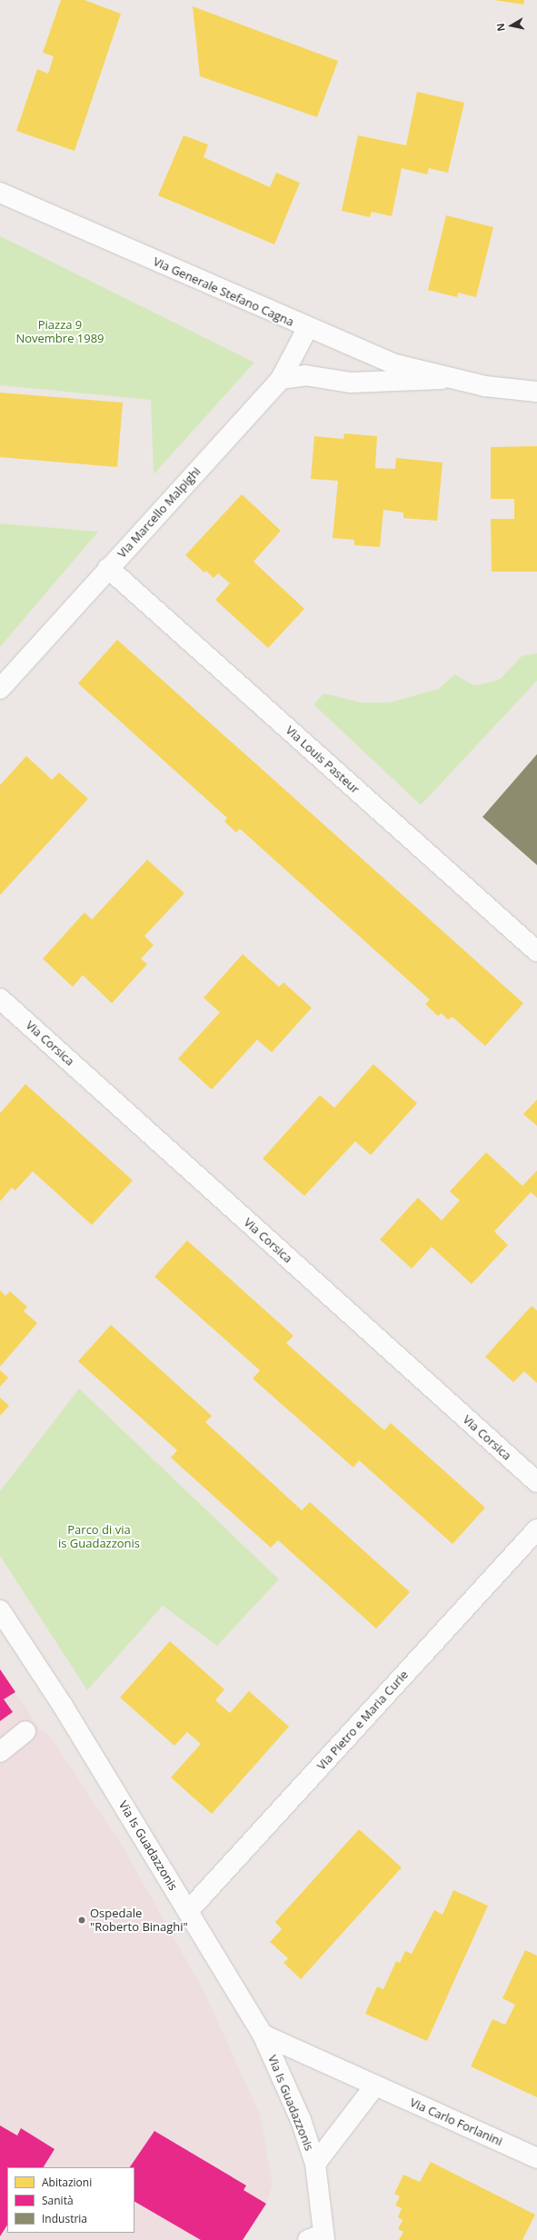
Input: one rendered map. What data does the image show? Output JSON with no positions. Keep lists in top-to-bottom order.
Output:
{
  "streets": {
    "street": [
      "Via Generale Stefano Cagna",
      "Via Marcello Malpighi",
      "Via Louis Pasteur",
      "Via Corsica",
      "Via Pietro e Maria Curie",
      "Via Is Guadazzonis",
      "Via Carlo Forlanini"
    ]
  },
  "crossings": [
    ["Via Generale Stefano Cagna", "Via Marcello Malpighi"],
    ["Via Marcello Malpighi", "Via Louis Pasteur"],
    ["Via Pietro e Maria Curie", "Via Is Guadazzonis"],
    ["Via Is Guadazzonis", "Via Carlo Forlanini"]
  ],
  "parks": ["Piazza 9 Novembre 1989", "Parco di via is Guadazzonis"],
  "places": ["Ospedale \"Roberto Binaghi\""],
  "legend": ["Abitazioni", "Sanità", "Industria"],
  "north": "left"
}
